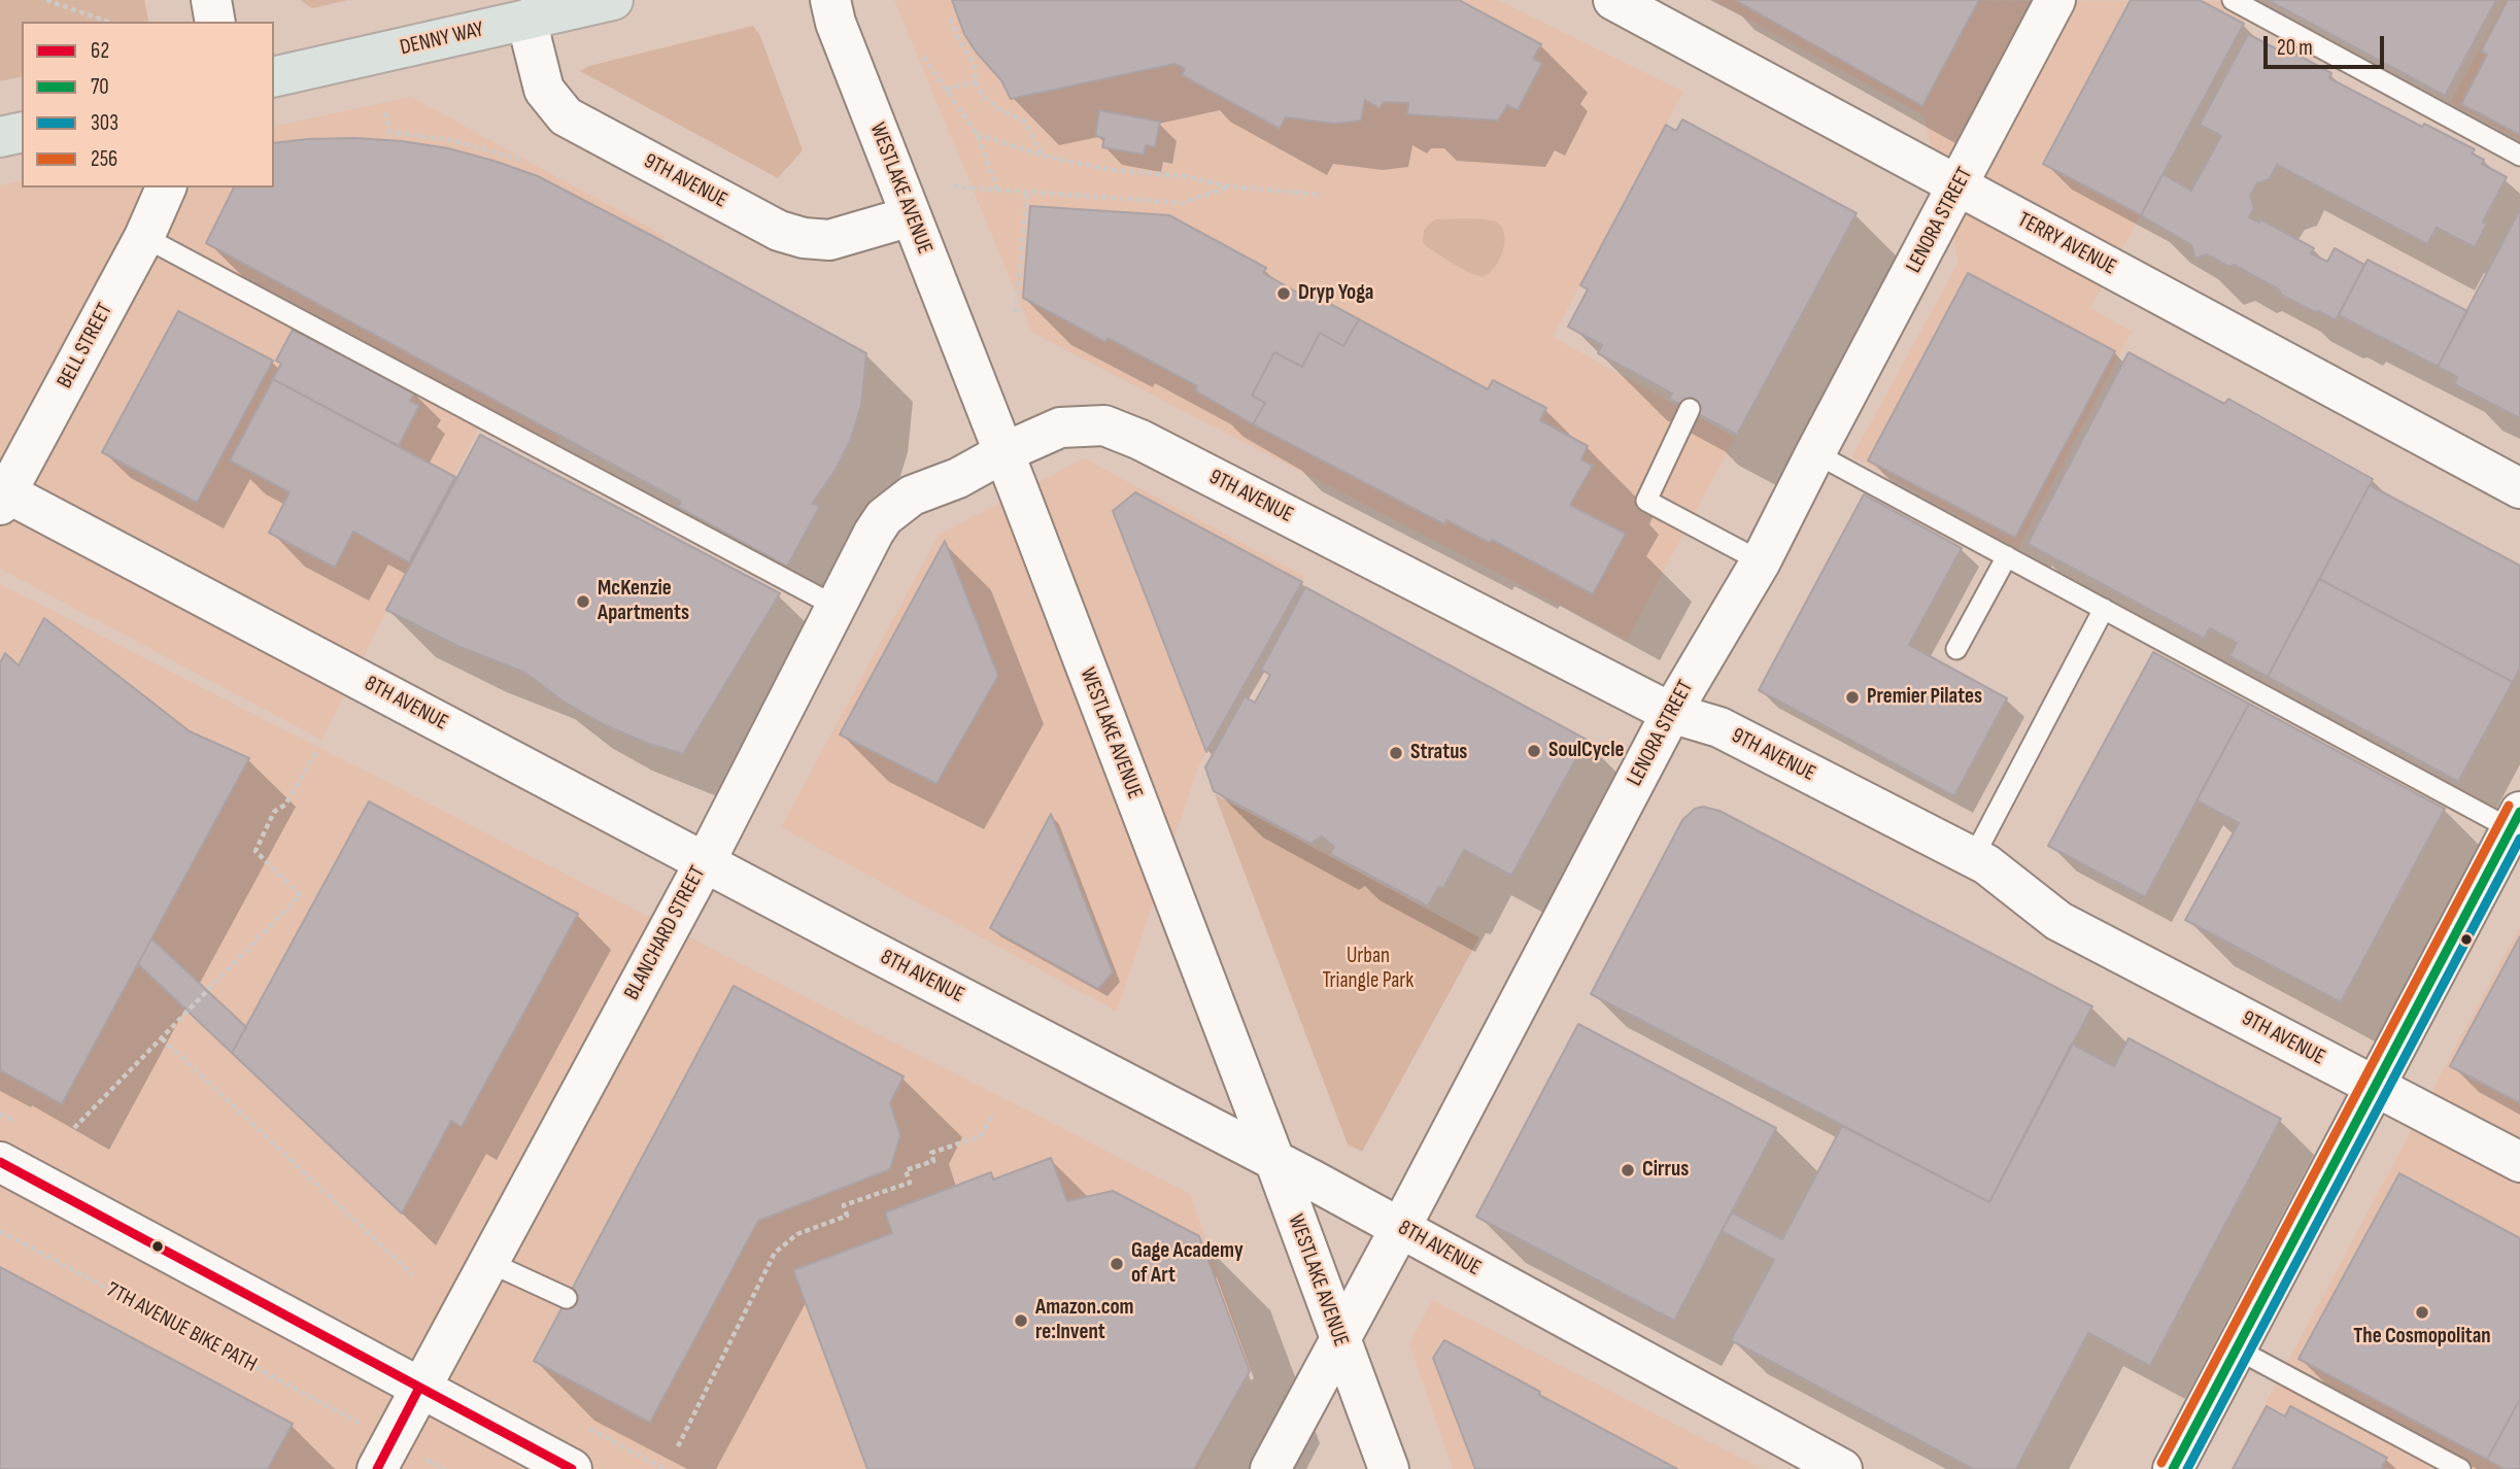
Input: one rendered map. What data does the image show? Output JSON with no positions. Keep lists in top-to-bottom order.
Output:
{
  "streets": {
    "main road": ["DENNY WAY"],
    "street": [
      "9TH AVENUE",
      "WESTLAKE AVENUE",
      "LENORA STREET",
      "TERRY AVENUE",
      "BELL STREET",
      "8TH AVENUE",
      "BLANCHARD STREET"
    ],
    "path": ["7TH AVENUE BIKE PATH"]
  },
  "crossings": [
    ["DENNY WAY", "9TH AVENUE"],
    ["9TH AVENUE", "WESTLAKE AVENUE"],
    ["9TH AVENUE", "LENORA STREET"],
    ["9TH AVENUE", "BLANCHARD STREET"],
    ["WESTLAKE AVENUE", "LENORA STREET"],
    ["WESTLAKE AVENUE", "8TH AVENUE"],
    ["WESTLAKE AVENUE", "BLANCHARD STREET"],
    ["LENORA STREET", "TERRY AVENUE"],
    ["LENORA STREET", "8TH AVENUE"],
    ["BELL STREET", "8TH AVENUE"],
    ["8TH AVENUE", "BLANCHARD STREET"]
  ],
  "parks": ["Urban Triangle Park"],
  "places": [
    "Dryp Yoga",
    "McKenzie Apartments",
    "Premier Pilates",
    "SoulCycle",
    "Stratus",
    "Cirrus",
    "Gage Academy of Art",
    "The Cosmopolitan",
    "Amazon.com re:Invent"
  ],
  "lines": [
    "transit line 256",
    "transit line 70",
    "transit line 303",
    "transit line 62"
  ],
  "legend": [
    "62",
    "70",
    "303",
    "256"
  ],
  "scale_bar": "20 m"
}
